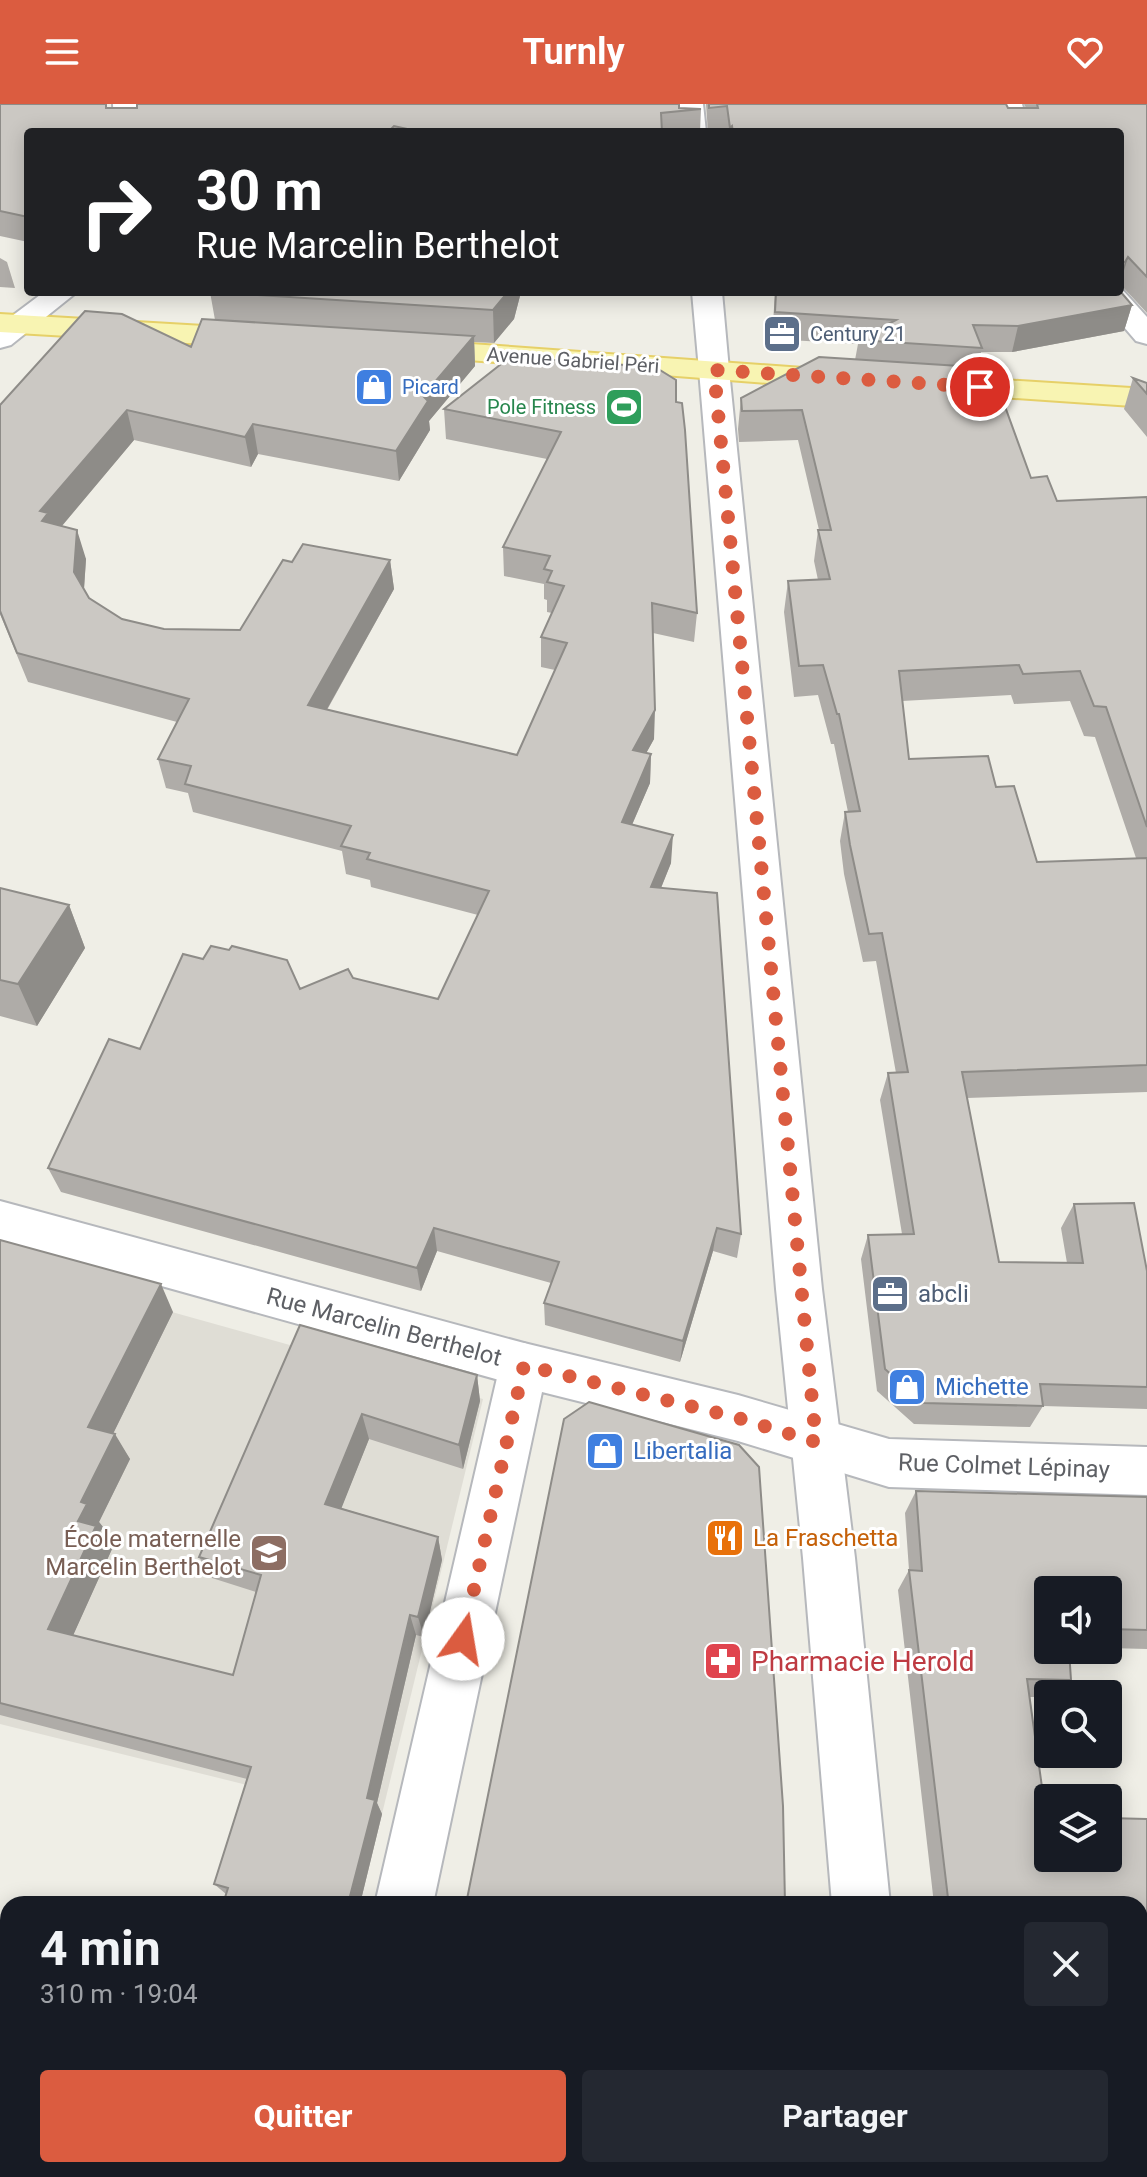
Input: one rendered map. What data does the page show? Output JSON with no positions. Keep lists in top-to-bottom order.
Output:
{
  "streets": {
    "main road": ["Avenue Gabriel Péri"],
    "street": ["Rue Marcelin Berthelot", "Rue Colmet Lépinay"]
  },
  "crossings": [
    ["Rue Marcelin Berthelot", "Rue Colmet Lépinay"]
  ],
  "places": {
    "office": ["Century 21", "abcli"],
    "shop": ["Picard", "Michette", "Libertalia"],
    "sports": ["Pole Fitness"],
    "restaurant": ["La Fraschetta"],
    "school or university": ["École maternelle Marcelin Berthelot"],
    "pharmacy": ["Pharmacie Herold"]
  },
  "page": {
    "header": "Turnly",
    "turn": ["30 m", "Rue Marcelin Berthelot"],
    "heading": ["4 min", "310 m · 19:04"],
    "buttons": ["Quitter", "Partager"]
  }
}
